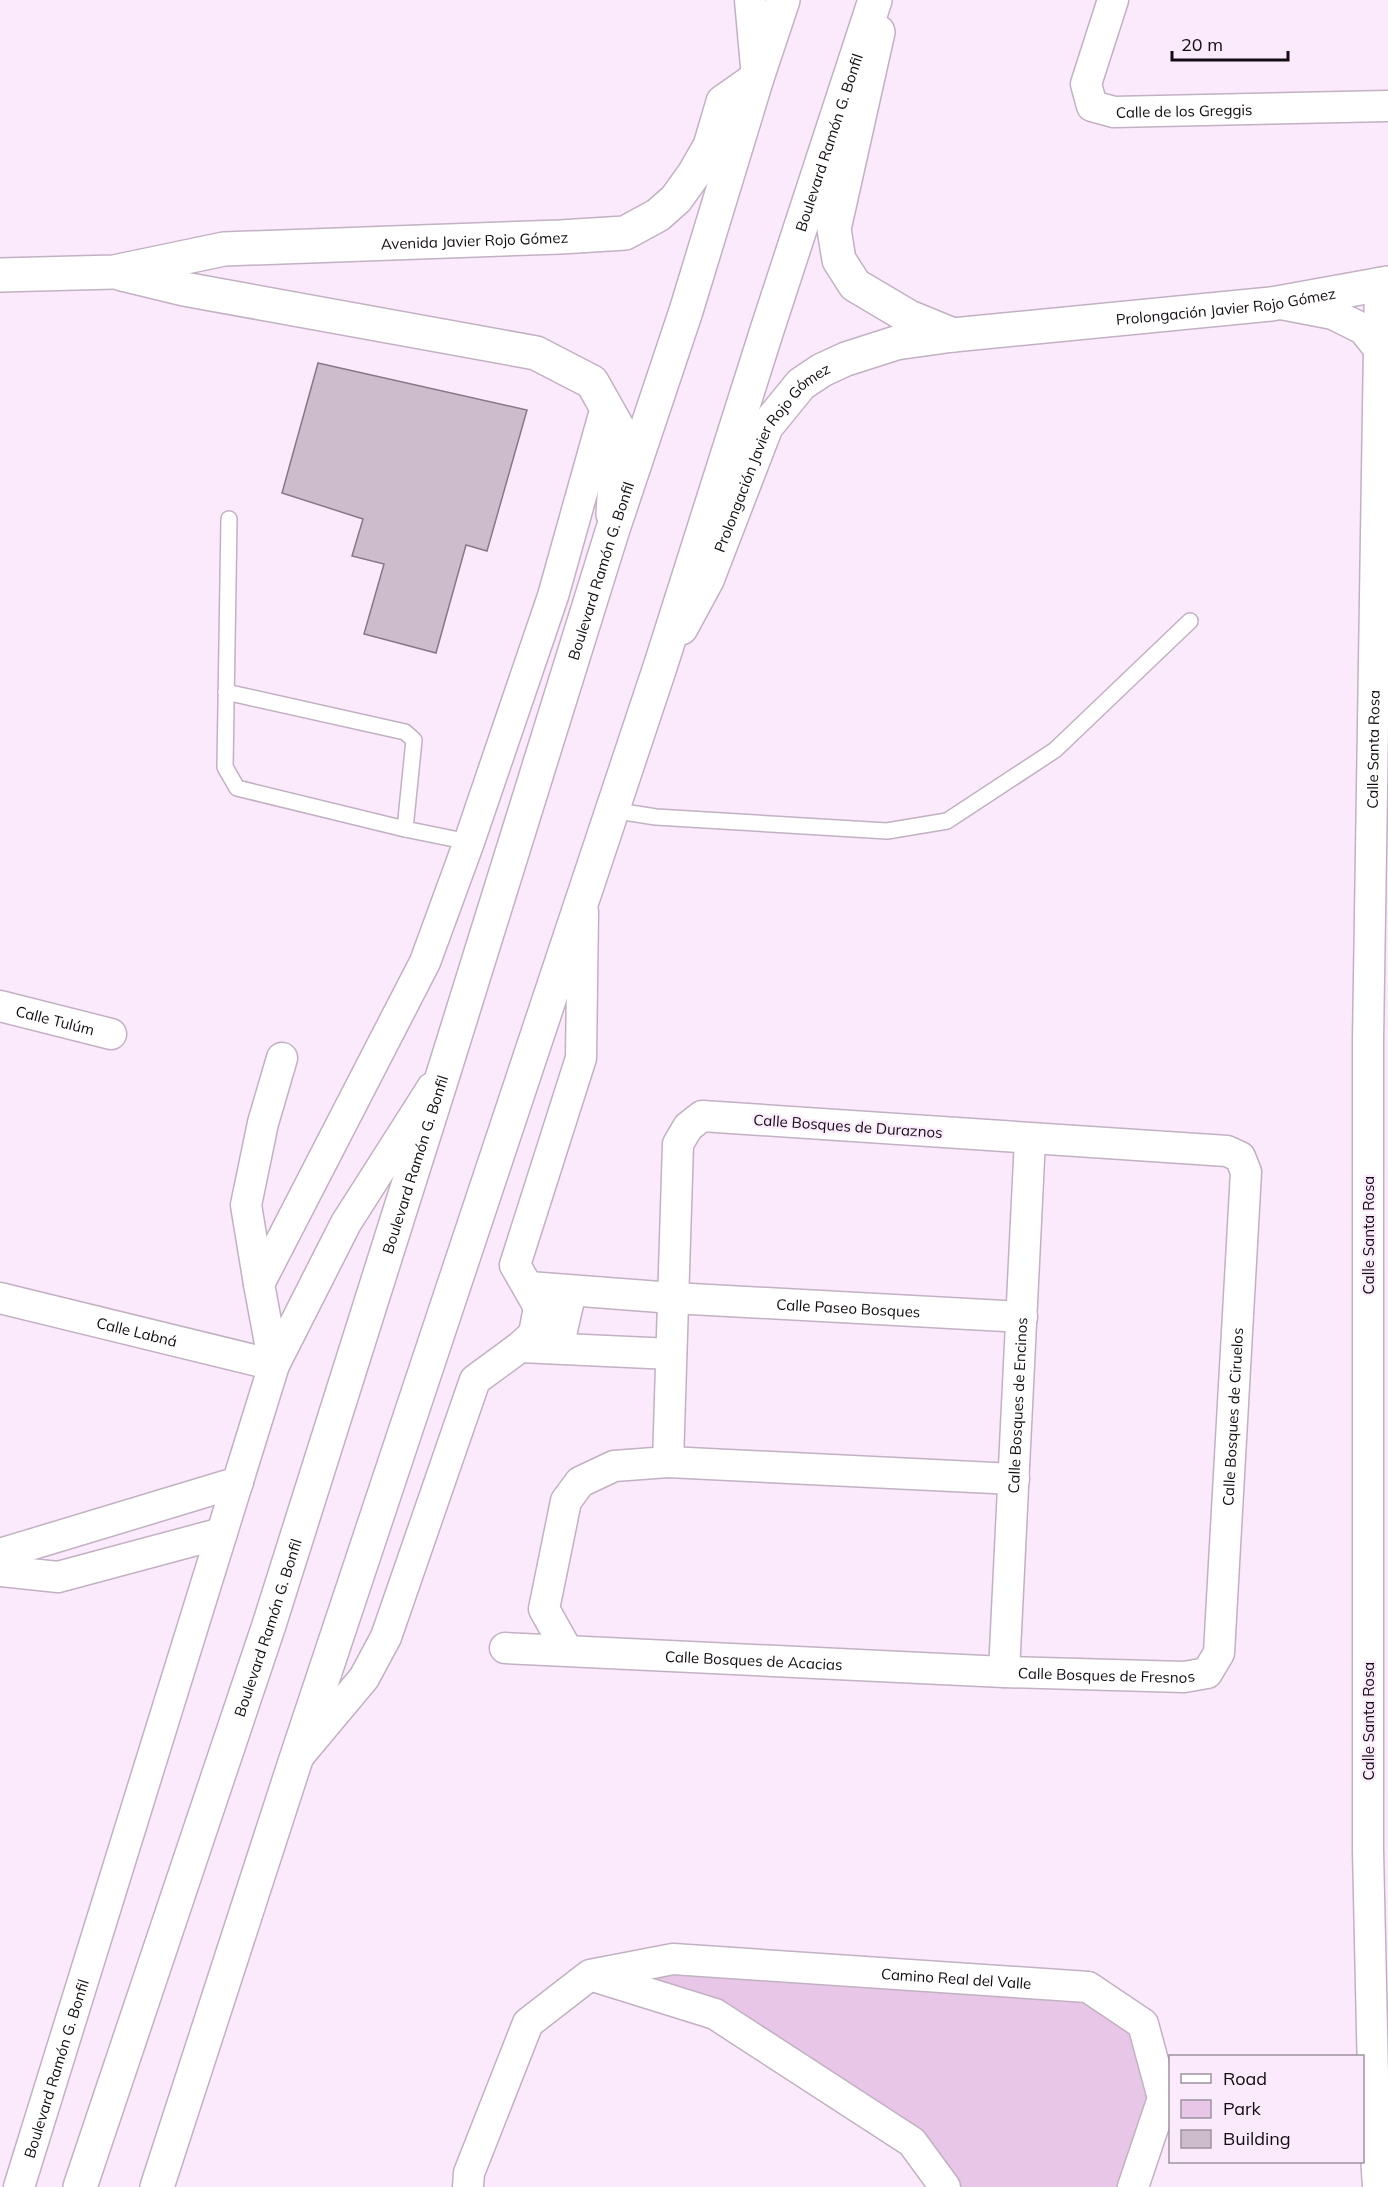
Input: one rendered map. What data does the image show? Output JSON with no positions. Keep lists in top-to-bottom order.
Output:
{
  "streets": {
    "main road": ["Boulevard Ramón G. Bonfil", "Avenida Javier Rojo Gómez", "Prolongación Javier Rojo Gómez"],
    "street": [
      "Calle de los Greggis",
      "Calle Santa Rosa",
      "Calle Tulúm",
      "Calle Bosques de Duraznos",
      "Calle Paseo Bosques",
      "Calle Labná",
      "Calle Bosques de Encinos",
      "Calle Bosques de Ciruelos",
      "Calle Bosques de Acacias",
      "Calle Bosques de Fresnos",
      "Camino Real del Valle"
    ]
  },
  "crossings": [
    ["Boulevard Ramón G. Bonfil", "Avenida Javier Rojo Gómez"],
    ["Boulevard Ramón G. Bonfil", "Prolongación Javier Rojo Gómez"],
    ["Boulevard Ramón G. Bonfil", "Calle Paseo Bosques"],
    ["Boulevard Ramón G. Bonfil", "Calle Labná"],
    ["Prolongación Javier Rojo Gómez", "Calle Santa Rosa"],
    ["Calle Bosques de Duraznos", "Calle Paseo Bosques"],
    ["Calle Bosques de Duraznos", "Calle Bosques de Encinos"],
    ["Calle Bosques de Duraznos", "Calle Bosques de Ciruelos"],
    ["Calle Paseo Bosques", "Calle Bosques de Encinos"],
    ["Calle Bosques de Encinos", "Calle Bosques de Acacias"],
    ["Calle Bosques de Encinos", "Calle Bosques de Fresnos"],
    ["Calle Bosques de Ciruelos", "Calle Bosques de Fresnos"],
    ["Calle Bosques de Acacias", "Calle Bosques de Fresnos"]
  ],
  "legend": ["Road", "Park", "Building"],
  "scale_bar": "20 m"
}
